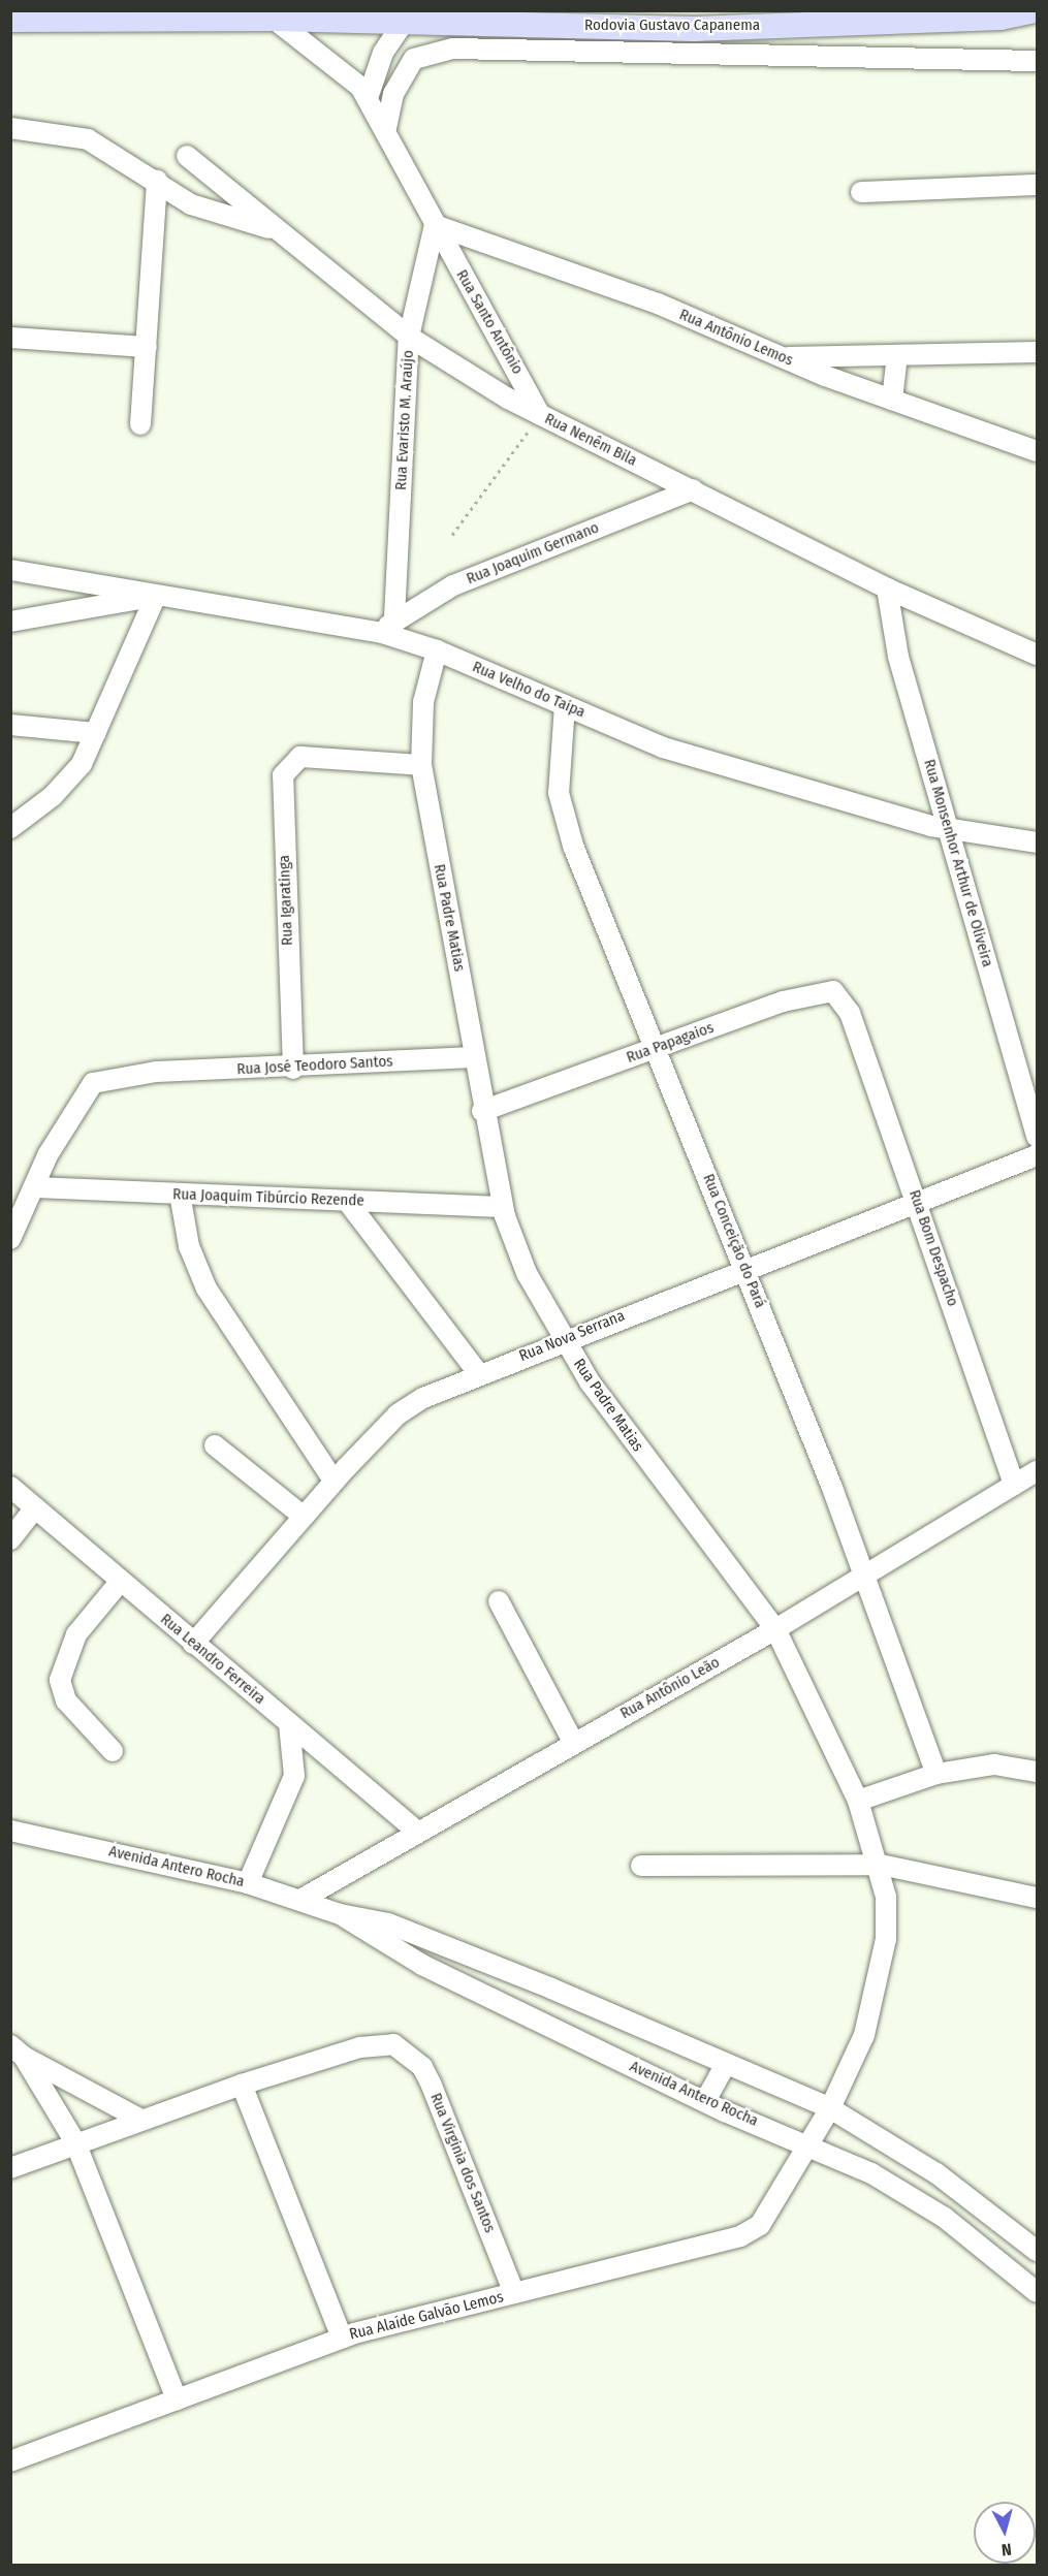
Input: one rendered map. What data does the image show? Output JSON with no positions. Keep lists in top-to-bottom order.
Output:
{
  "streets": {
    "main road": ["Rodovia Gustavo Capanema"],
    "street": [
      "Rua Santo Antônio",
      "Rua Antônio Lemos",
      "Rua Evaristo M. Araújo",
      "Rua Nenêm Bila",
      "Rua Joaquim Germano",
      "Rua Velho do Taipa",
      "Rua Monsenhor Arthur de Oliveira",
      "Rua Igaratinga",
      "Rua Padre Matias",
      "Rua Papagaios",
      "Rua José Teodoro Santos",
      "Rua Joaquim Tibúrcio Rezende",
      "Rua Conceição do Pará",
      "Rua Bom Despacho",
      "Rua Nova Serrana",
      "Rua Leandro Ferreira",
      "Rua Antônio Leão",
      "Avenida Antero Rocha",
      "Rua Virginia dos Santos",
      "Rua Alaíde Galvão Lemos"
    ]
  },
  "crossings": [
    ["Rodovia Gustavo Capanema", "Rua Santo Antônio"],
    ["Rua Santo Antônio", "Rua Antônio Lemos"],
    ["Rua Santo Antônio", "Rua Evaristo M. Araújo"],
    ["Rua Santo Antônio", "Rua Nenêm Bila"],
    ["Rua Antônio Lemos", "Rua Evaristo M. Araújo"],
    ["Rua Evaristo M. Araújo", "Rua Nenêm Bila"],
    ["Rua Evaristo M. Araújo", "Rua Joaquim Germano"],
    ["Rua Evaristo M. Araújo", "Rua Velho do Taipa"],
    ["Rua Nenêm Bila", "Rua Joaquim Germano"],
    ["Rua Nenêm Bila", "Rua Monsenhor Arthur de Oliveira"],
    ["Rua Joaquim Germano", "Rua Velho do Taipa"],
    ["Rua Velho do Taipa", "Rua Monsenhor Arthur de Oliveira"],
    ["Rua Velho do Taipa", "Rua Padre Matias"],
    ["Rua Velho do Taipa", "Rua Conceição do Pará"],
    ["Rua Igaratinga", "Rua Padre Matias"],
    ["Rua Igaratinga", "Rua José Teodoro Santos"],
    ["Rua Padre Matias", "Rua Papagaios"],
    ["Rua Padre Matias", "Rua José Teodoro Santos"],
    ["Rua Padre Matias", "Rua Joaquim Tibúrcio Rezende"],
    ["Rua Padre Matias", "Rua Nova Serrana"],
    ["Rua Padre Matias", "Rua Antônio Leão"],
    ["Rua Padre Matias", "Avenida Antero Rocha"],
    ["Rua Padre Matias", "Rua Alaíde Galvão Lemos"],
    ["Rua Papagaios", "Rua Conceição do Pará"],
    ["Rua Papagaios", "Rua Bom Despacho"],
    ["Rua José Teodoro Santos", "Rua Joaquim Tibúrcio Rezende"],
    ["Rua Conceição do Pará", "Rua Nova Serrana"],
    ["Rua Conceição do Pará", "Rua Antônio Leão"],
    ["Rua Bom Despacho", "Rua Nova Serrana"],
    ["Rua Bom Despacho", "Rua Antônio Leão"],
    ["Rua Nova Serrana", "Rua Leandro Ferreira"],
    ["Rua Leandro Ferreira", "Rua Antônio Leão"],
    ["Rua Antônio Leão", "Avenida Antero Rocha"],
    ["Avenida Antero Rocha", "Rua Alaíde Galvão Lemos"],
    ["Rua Virginia dos Santos", "Rua Alaíde Galvão Lemos"]
  ],
  "north": "bottom"
}
